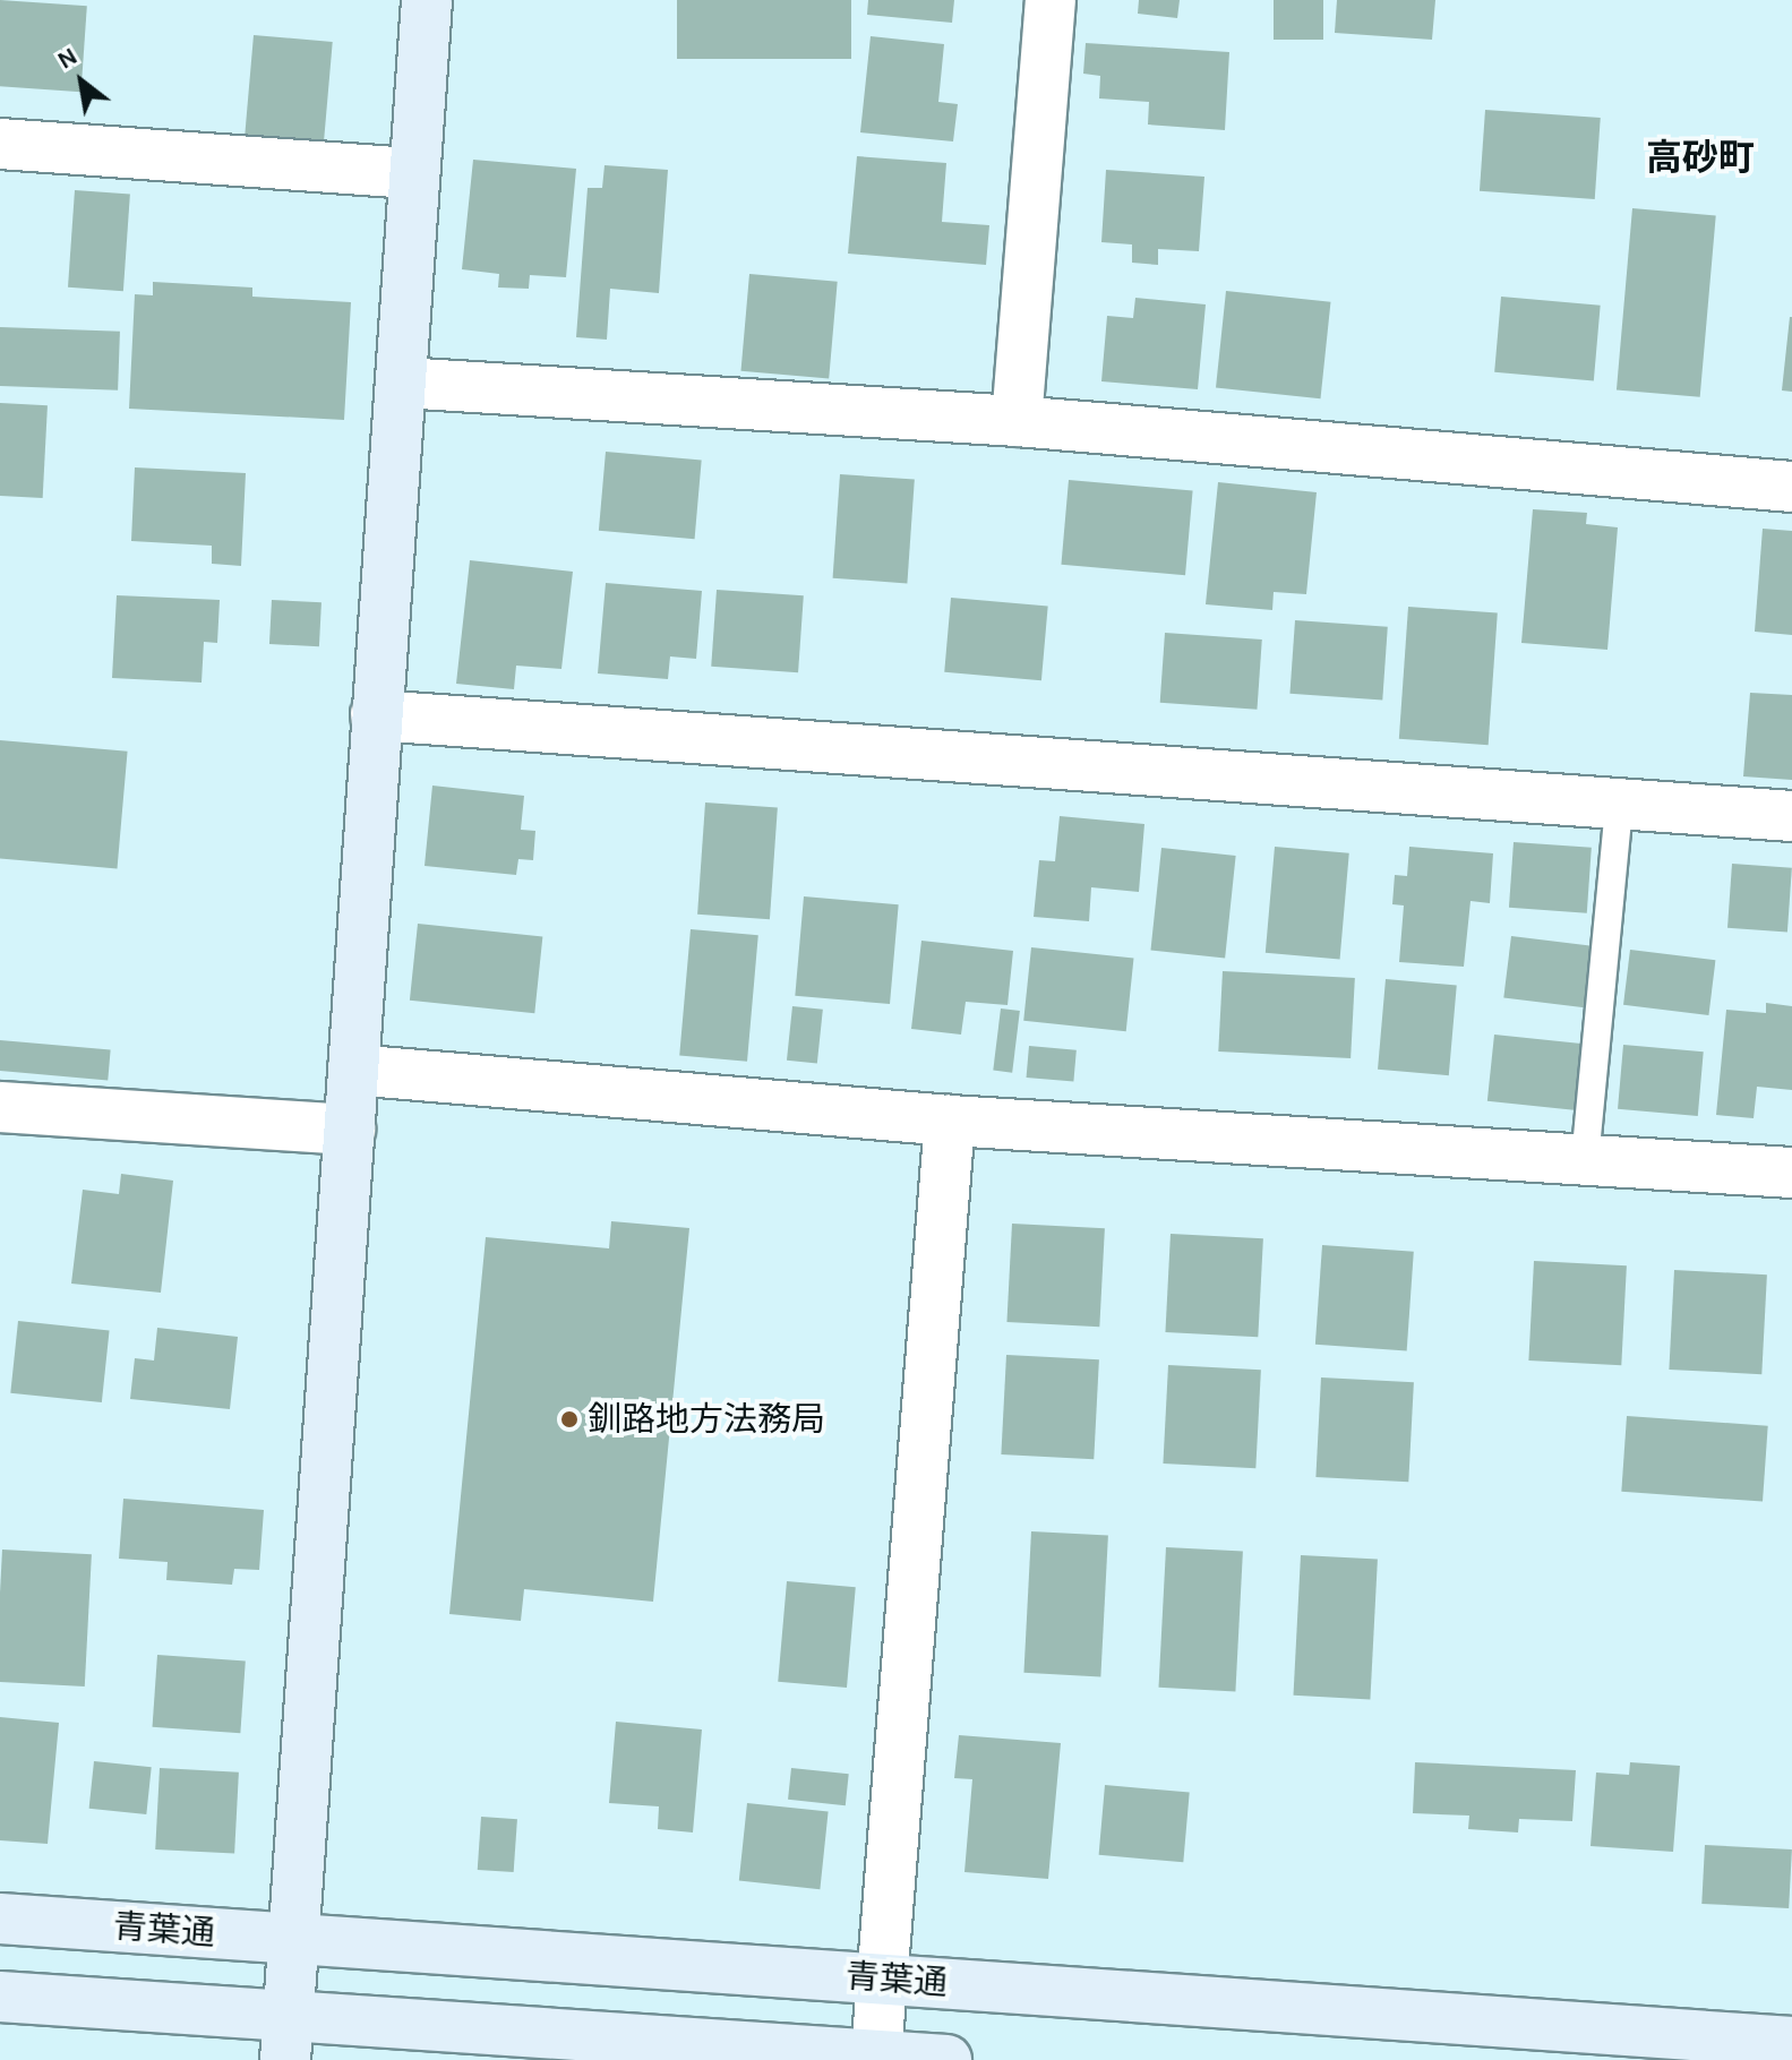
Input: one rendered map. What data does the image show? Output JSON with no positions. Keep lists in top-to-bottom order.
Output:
{
  "streets": {
    "street": ["青葉通"]
  },
  "districts": ["高砂町"],
  "places": ["釧路地方法務局"],
  "north": "top left"
}
